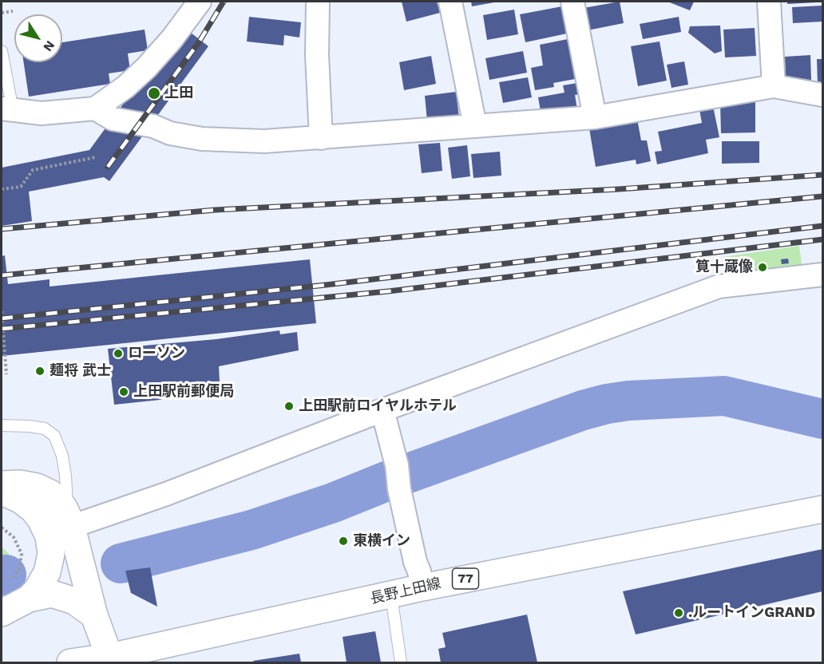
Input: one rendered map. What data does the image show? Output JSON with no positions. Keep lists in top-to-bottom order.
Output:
{
  "streets": {
    "main road": ["77", "長野上田線"]
  },
  "places": [
    "上田",
    "筧十蔵像",
    "ローソン",
    "麺将 武士",
    "上田駅前郵便局",
    "上田駅前ロイヤルホテル",
    "東横イン",
    ".ルートインGRAND"
  ],
  "north": "bottom right"
}
